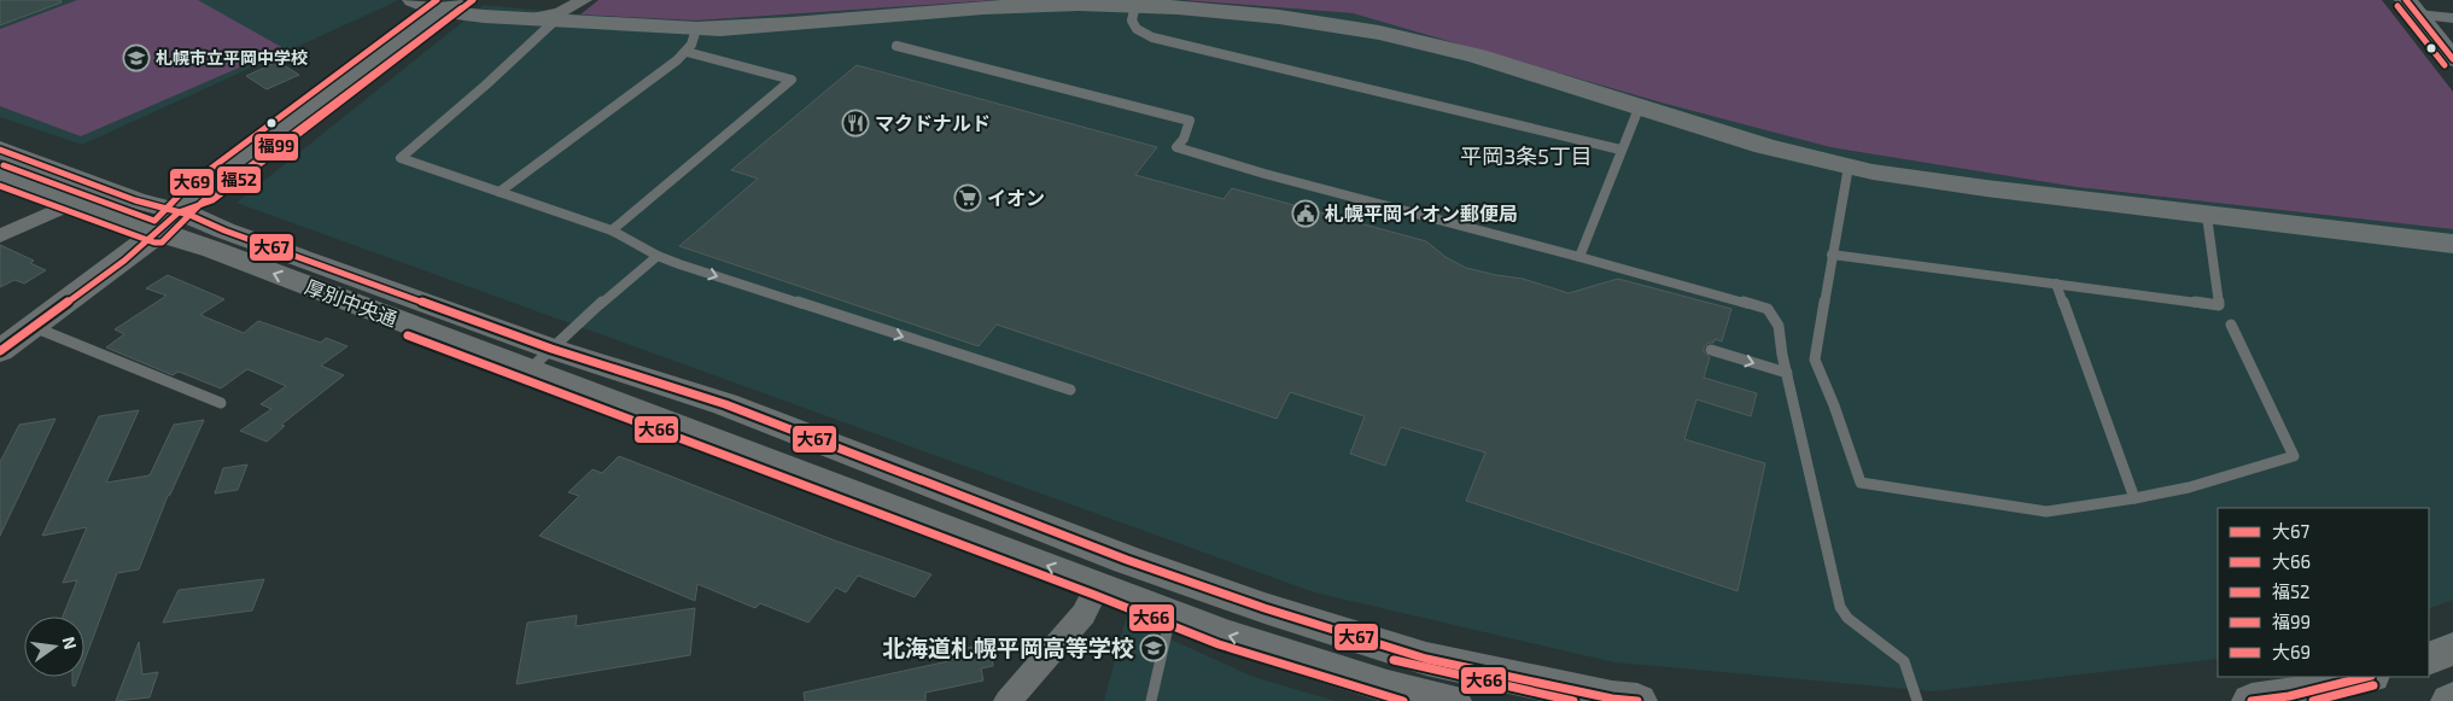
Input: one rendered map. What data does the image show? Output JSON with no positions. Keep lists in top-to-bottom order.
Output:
{
  "streets": {
    "street": ["厚別中央通"]
  },
  "districts": ["平岡3条5丁目"],
  "places": {
    "school or university": ["札幌市立平岡中学校", "北海道札幌平岡高等学校"],
    "restaurant": ["マクドナルド"],
    "supermarket": ["イオン"],
    "public building": ["札幌平岡イオン郵便局"]
  },
  "lines": [
    "transit line 大67",
    "transit line 福52",
    "transit line 大69",
    "transit line 大66",
    "transit line 福99"
  ],
  "legend": [
    "大67",
    "大66",
    "福52",
    "福99",
    "大69"
  ],
  "north": "right"
}
